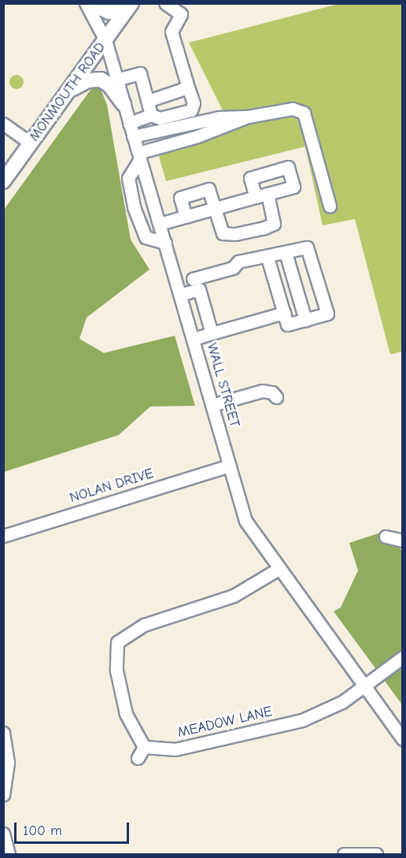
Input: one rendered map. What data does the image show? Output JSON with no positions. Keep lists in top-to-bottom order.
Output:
{
  "streets": {
    "main road": ["MONMOUTH ROAD"],
    "street": ["WALL STREET", "NOLAN DRIVE", "MEADOW LANE"]
  },
  "crossings": [
    ["MONMOUTH ROAD", "WALL STREET"],
    ["WALL STREET", "NOLAN DRIVE"],
    ["WALL STREET", "MEADOW LANE"]
  ],
  "scale_bar": "100 m"
}
